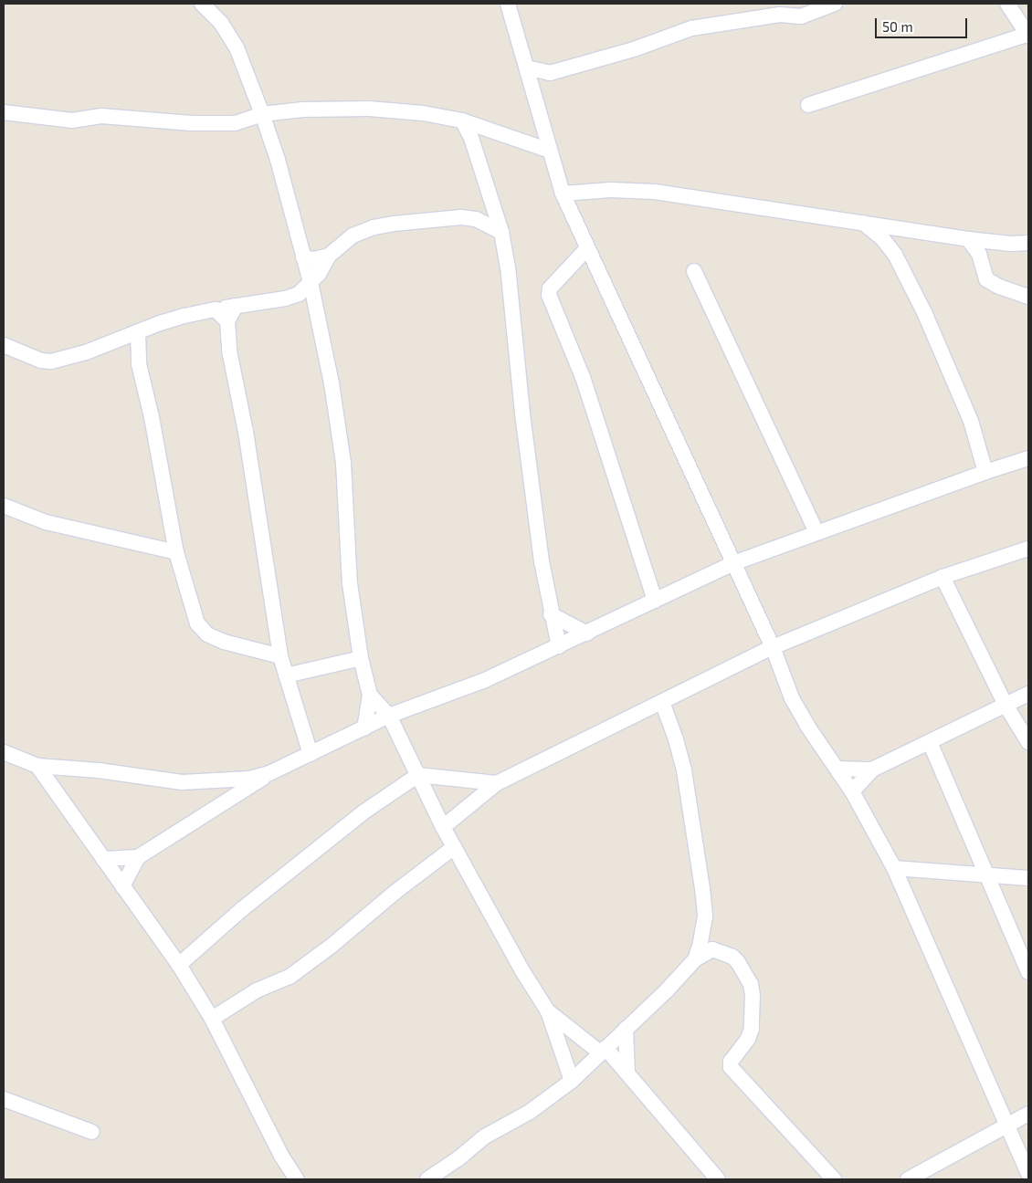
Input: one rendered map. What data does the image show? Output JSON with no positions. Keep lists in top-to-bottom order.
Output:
{
  "scale_bar": "50 m"
}
